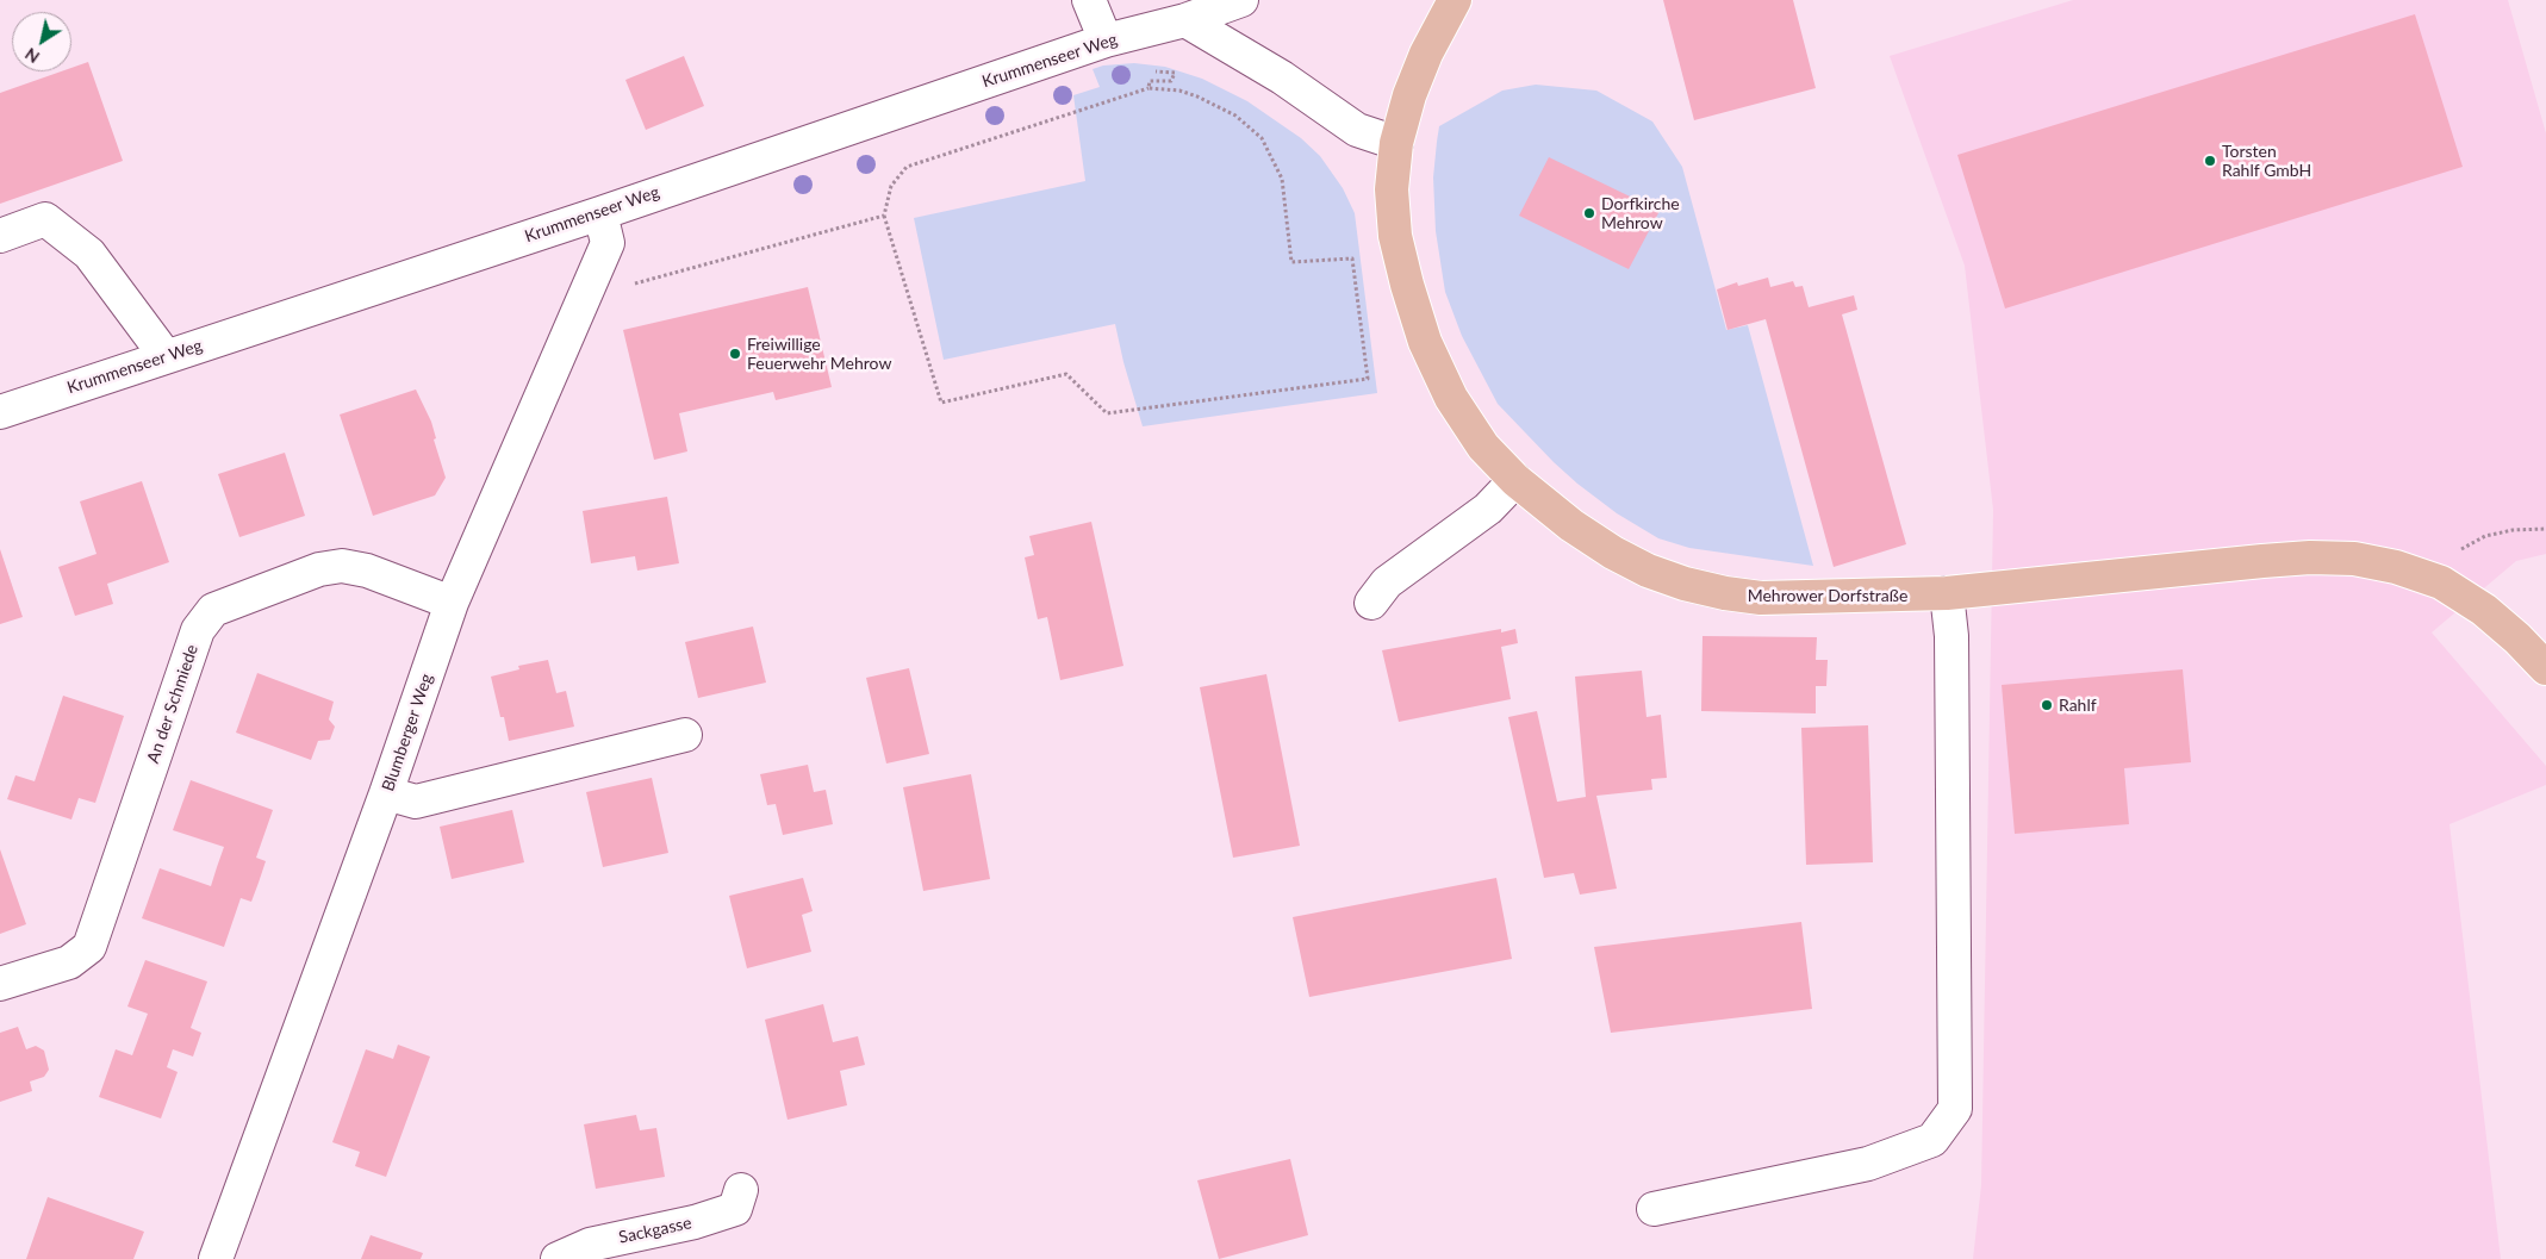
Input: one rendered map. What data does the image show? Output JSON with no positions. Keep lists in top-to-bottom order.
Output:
{
  "streets": {
    "main road": ["Mehrower Dorfstraße"],
    "street": [
      "Krummenseer Weg",
      "An der Schmiede",
      "Blumberger Weg",
      "Sackgasse"
    ]
  },
  "crossings": [
    ["Krummenseer Weg", "Blumberger Weg"],
    ["An der Schmiede", "Blumberger Weg"]
  ],
  "places": [
    "Torsten Rahlf GmbH",
    "Dorfkirche Mehrow",
    "Freiwillige Feuerwehr Mehrow",
    "Rahlf"
  ],
  "north": "bottom left"
}
